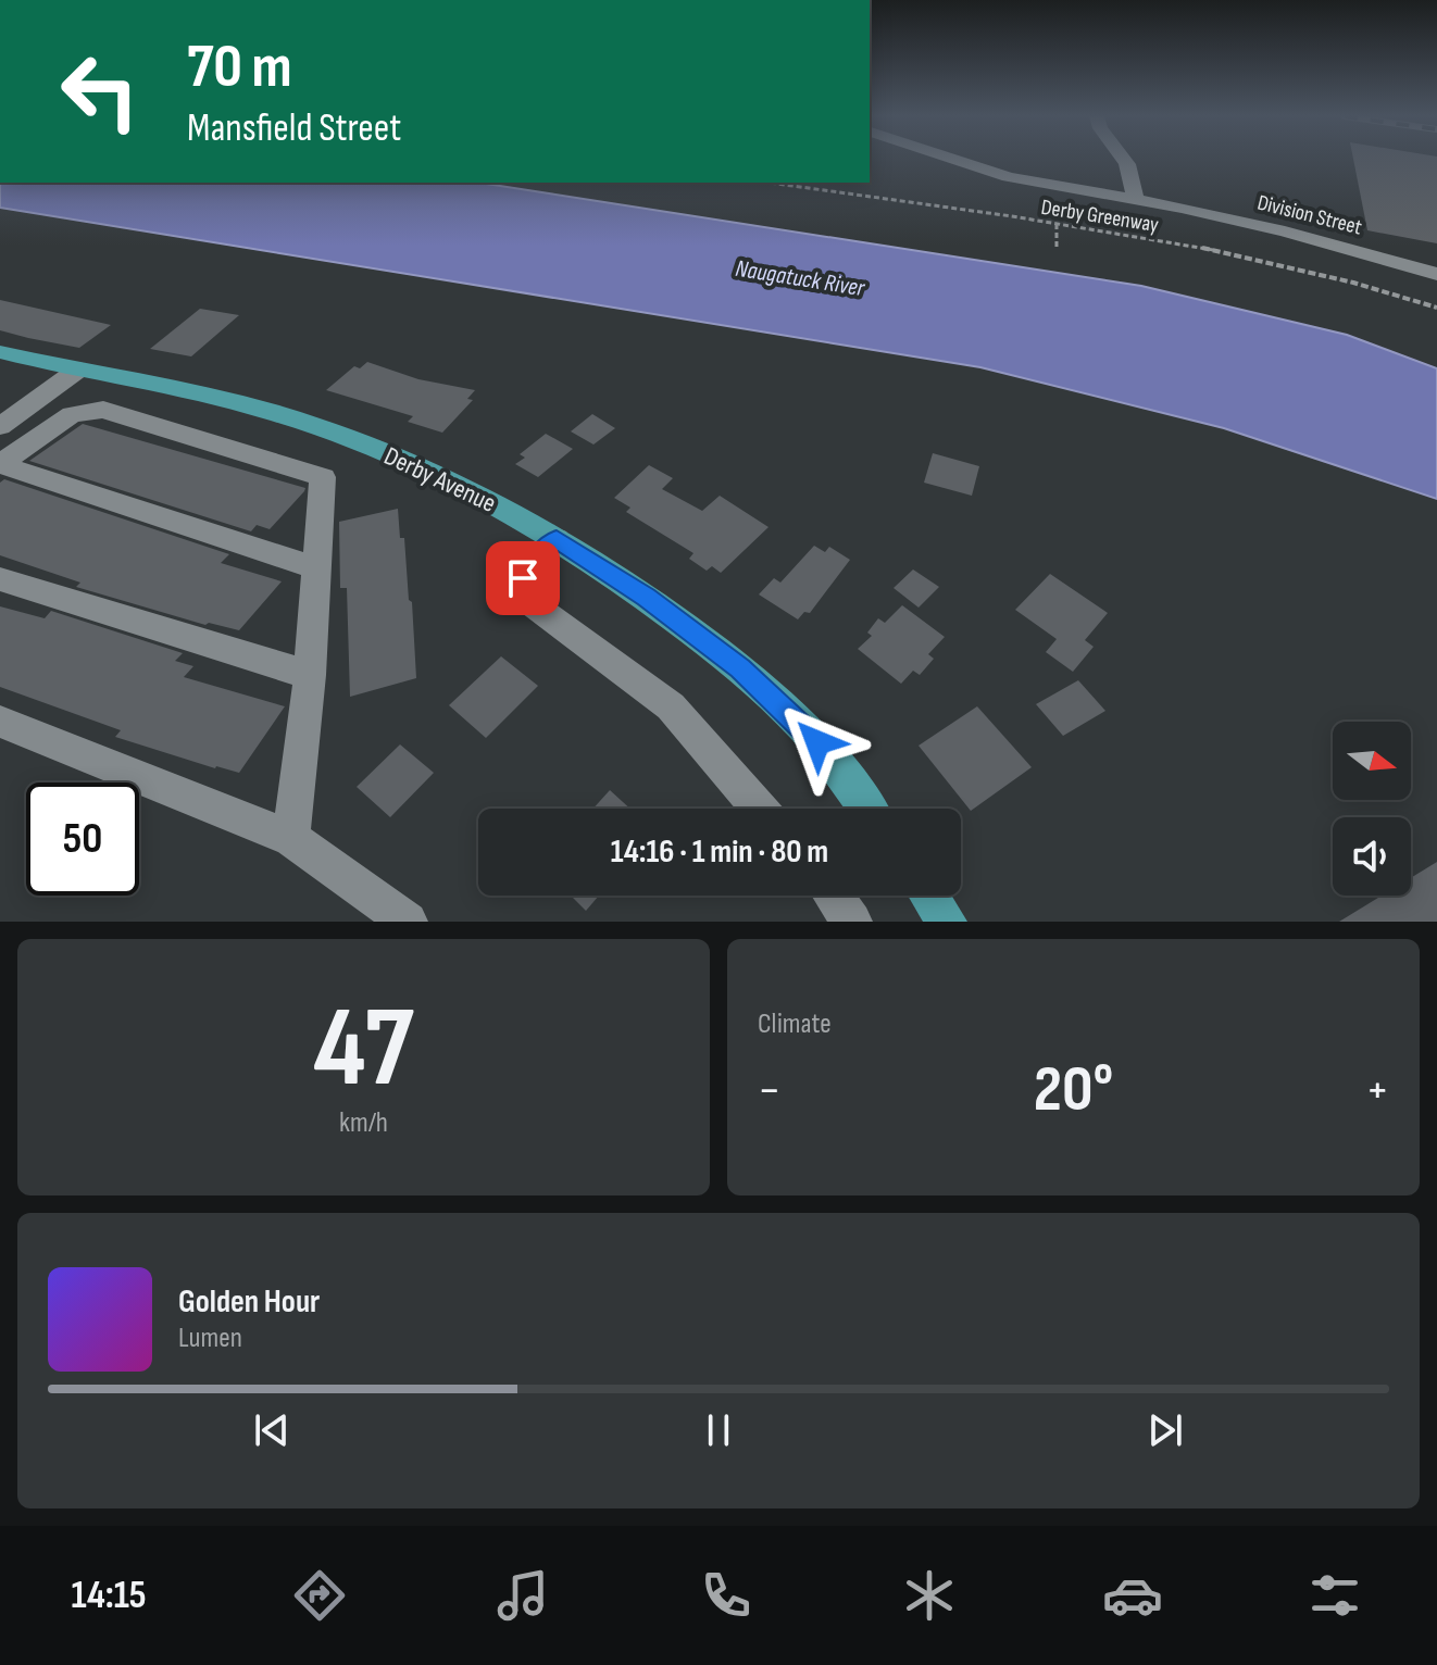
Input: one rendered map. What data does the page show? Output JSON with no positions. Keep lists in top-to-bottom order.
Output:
{
  "streets": {
    "main road": ["Derby Avenue"],
    "street": ["Division Street"],
    "path": ["Derby Greenway"]
  },
  "water": ["Naugatuck River"],
  "north": "right",
  "page": {
    "turn": ["70 m", "Mansfield Street"],
    "limit": "50",
    "trip": "14:16 · 1 min · 80 m",
    "tile": [
      ["47", "km/h"],
      "Climate"
    ],
    "heat": ["−", "20°", "+"],
    "song": ["Golden Hour", "Lumen"],
    "tabs": "14:15"
  }
}
